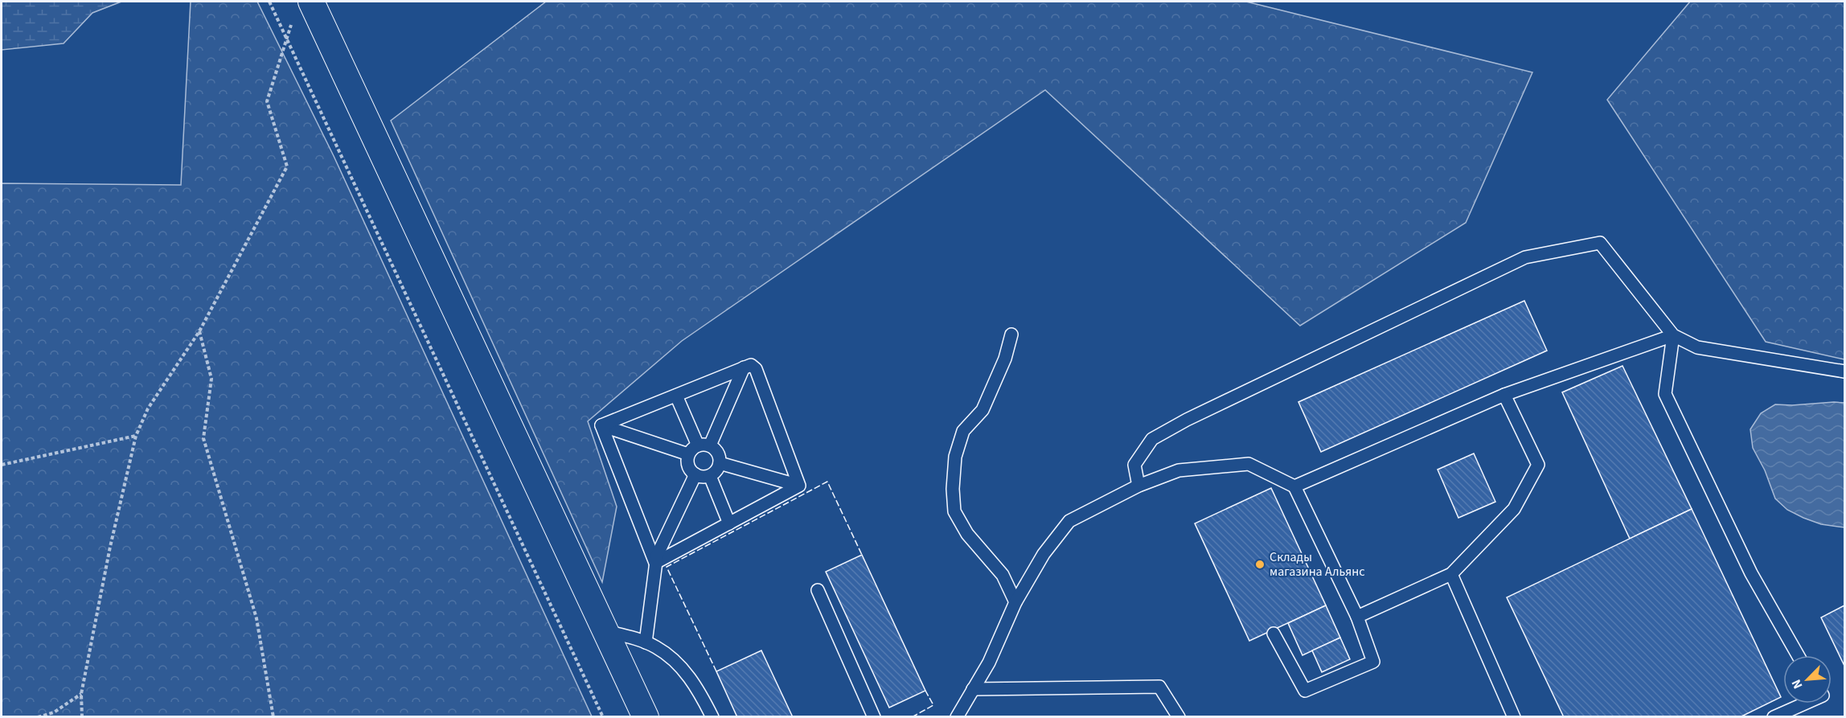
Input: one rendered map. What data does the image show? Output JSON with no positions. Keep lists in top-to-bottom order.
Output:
{
  "places": ["Склады магазина Альянс"],
  "north": "bottom left"
}
